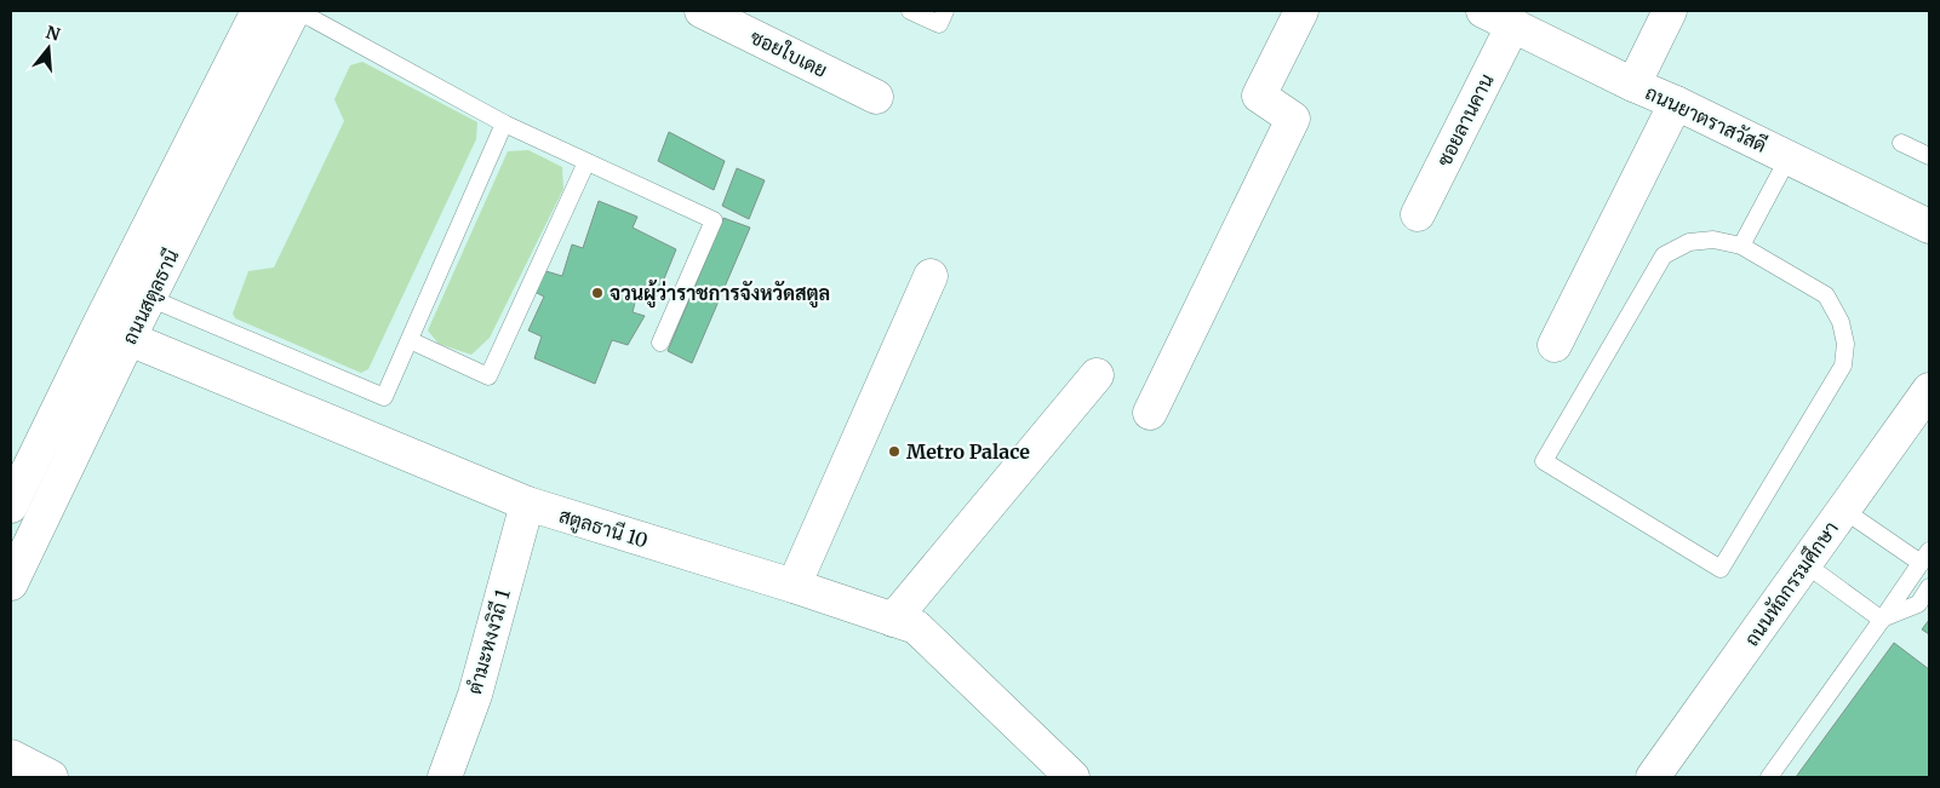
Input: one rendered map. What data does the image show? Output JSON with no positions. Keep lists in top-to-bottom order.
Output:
{
  "streets": {
    "street": [
      "ซอยใบเดย",
      "ถนนยาตราสวัสดี",
      "ซอยลานคาน",
      "ถนนสตูลธานี",
      "สตูลธานี 10",
      "ถนนหัถกรรมศึกษา",
      "ตำมะหงงวิถี 1"
    ]
  },
  "crossings": [
    ["ถนนยาตราสวัสดี", "ซอยลานคาน"],
    ["ถนนสตูลธานี", "สตูลธานี 10"],
    ["สตูลธานี 10", "ตำมะหงงวิถี 1"]
  ],
  "places": ["จวนผู้ว่าราชการจังหวัดสตูล", "Metro Palace"],
  "north": "top"
}
